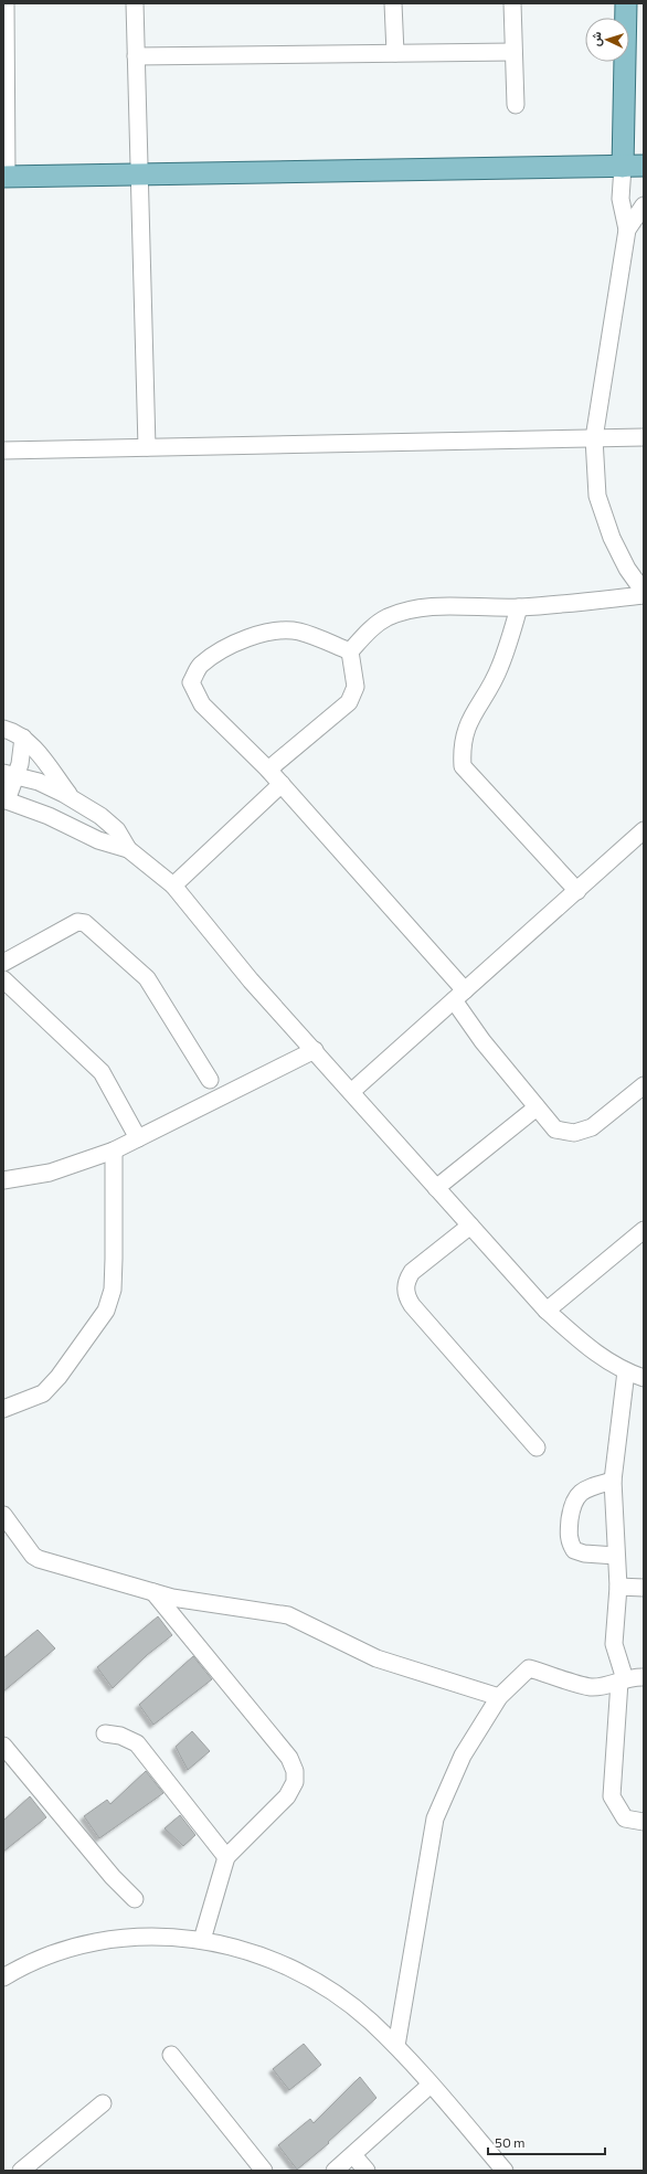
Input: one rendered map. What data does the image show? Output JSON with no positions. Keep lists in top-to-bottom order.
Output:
{
  "scale_bar": "50 m",
  "north": "left"
}
